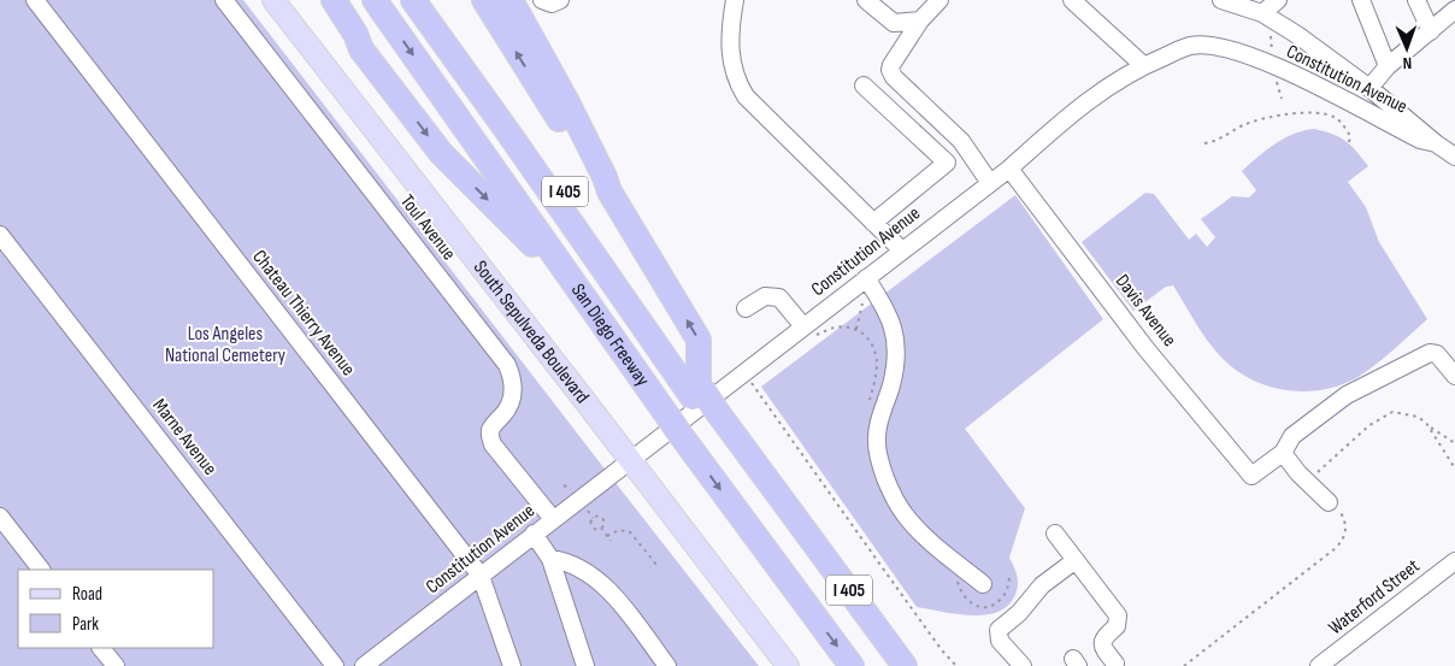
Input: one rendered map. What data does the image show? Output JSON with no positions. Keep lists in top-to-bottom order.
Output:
{
  "streets": {
    "highway": ["I 405", "San Diego Freeway"],
    "main road": ["South Sepulveda Boulevard"],
    "street": [
      "Constitution Avenue",
      "Toul Avenue",
      "Davis Avenue",
      "Chateau Thierry Avenue",
      "Marne Avenue",
      "Waterford Street"
    ]
  },
  "crossings": [
    ["Constitution Avenue", "Toul Avenue"],
    ["Constitution Avenue", "Davis Avenue"],
    ["Constitution Avenue", "Chateau Thierry Avenue"],
    ["Constitution Avenue", "South Sepulveda Boulevard"]
  ],
  "parks": ["Los Angeles National Cemetery"],
  "legend": ["Road", "Park"],
  "north": "bottom"
}
